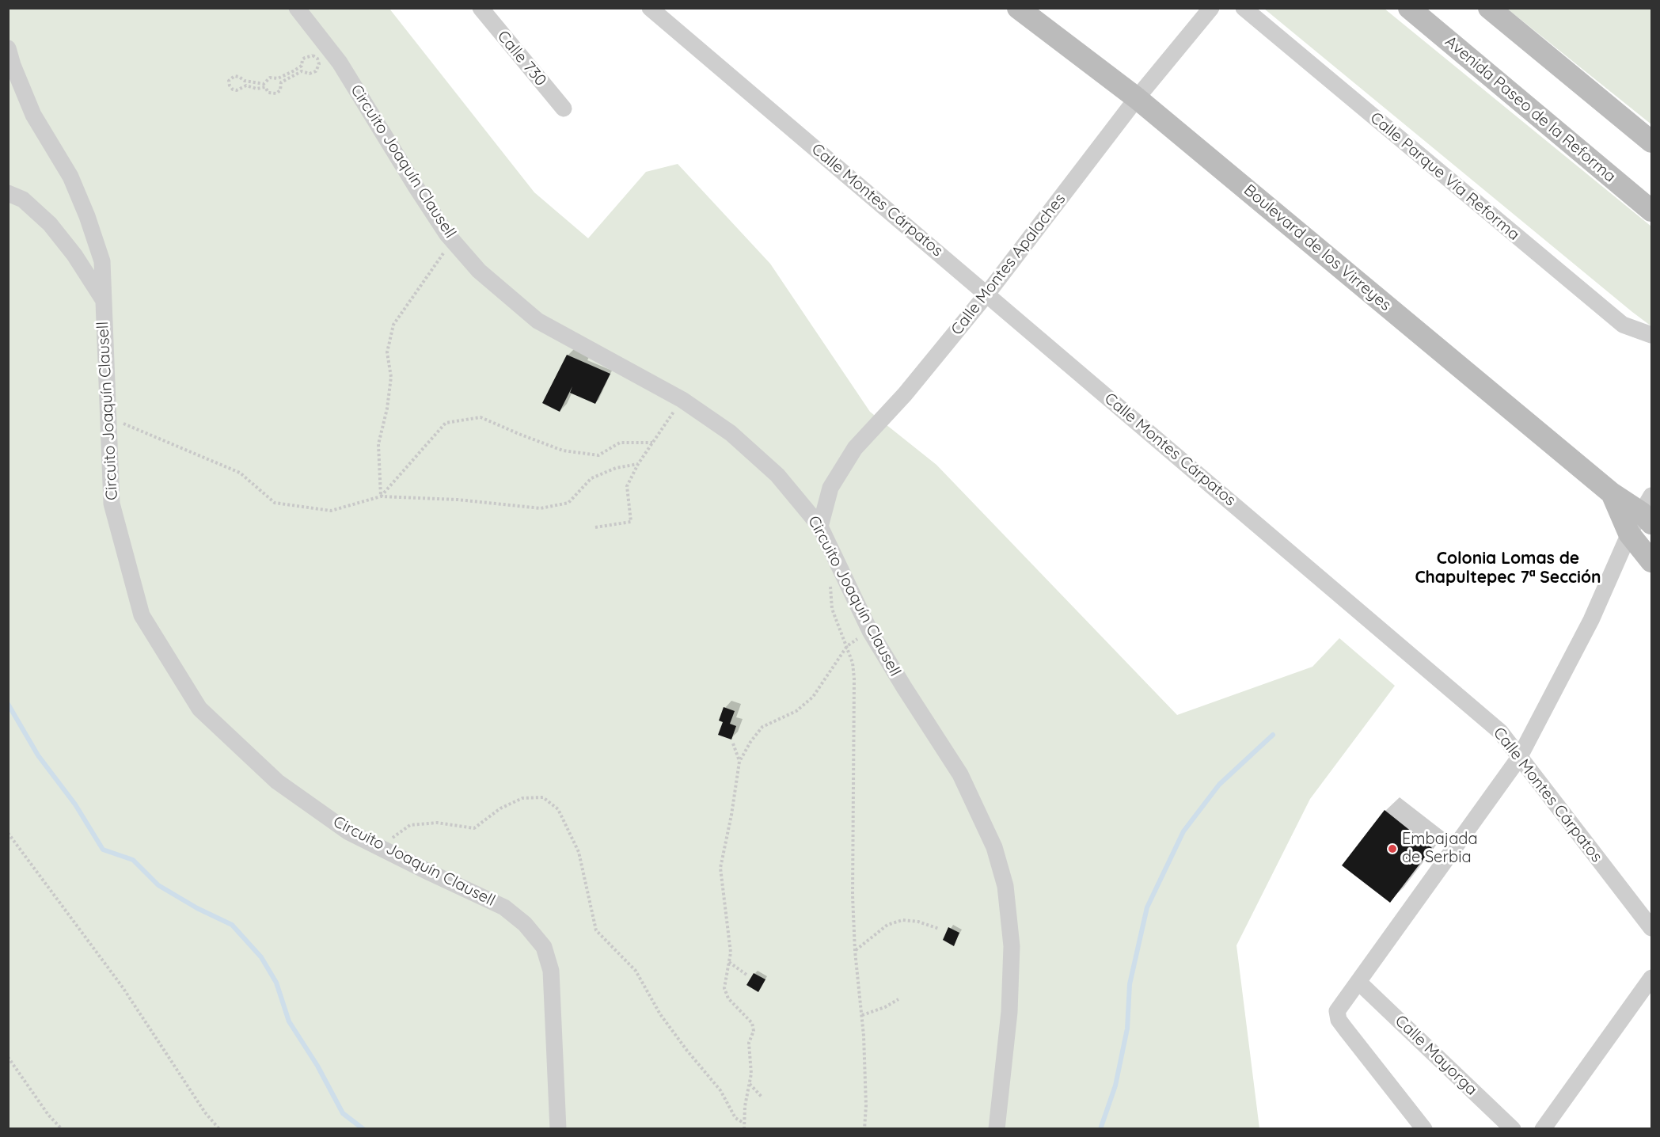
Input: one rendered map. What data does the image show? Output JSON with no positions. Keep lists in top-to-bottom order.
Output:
{
  "streets": {
    "street": [
      "Calle 730",
      "Avenida Paseo de la Reforma",
      "Circuito Joaquín Clausell",
      "Calle Parque Vía Reforma",
      "Calle Montes Cárpatos",
      "Boulevard de los Virreyes",
      "Calle Montes Apalaches",
      "Calle Mayorga"
    ]
  },
  "crossings": [
    ["Circuito Joaquín Clausell", "Calle Montes Apalaches"],
    ["Calle Montes Cárpatos", "Calle Montes Apalaches"],
    ["Boulevard de los Virreyes", "Calle Montes Apalaches"]
  ],
  "districts": ["Colonia Lomas de Chapultepec 7ª Sección"],
  "places": ["Embajada de Serbia"]
}
